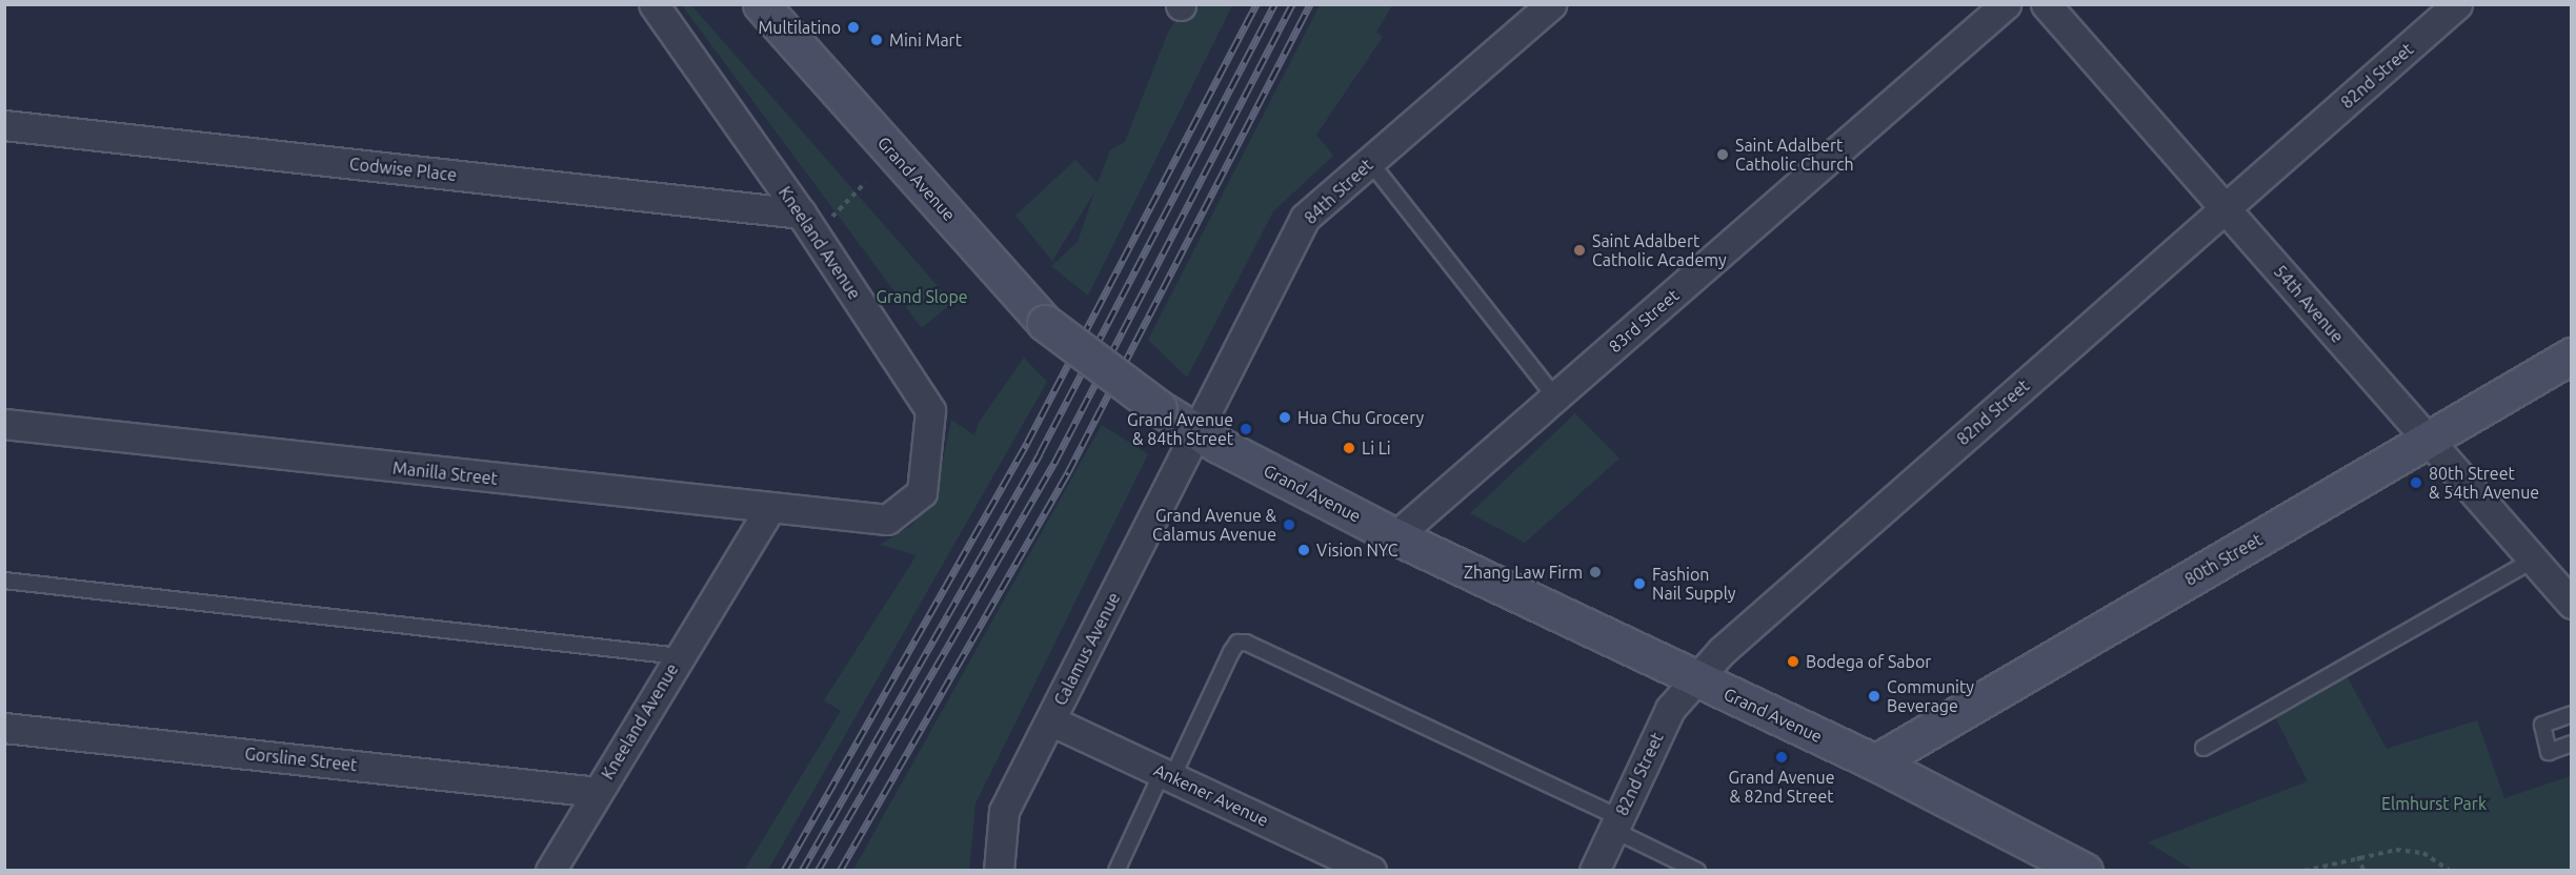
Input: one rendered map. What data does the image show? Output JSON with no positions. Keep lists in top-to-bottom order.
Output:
{
  "streets": {
    "main road": ["Grand Avenue", "80th Street"],
    "street": [
      "82nd Street",
      "Codwise Place",
      "84th Street",
      "Kneeland Avenue",
      "54th Avenue",
      "83rd Street",
      "Manilla Street",
      "Calamus Avenue",
      "Gorsline Street",
      "Ankener Avenue"
    ]
  },
  "crossings": [
    ["82nd Street", "Grand Avenue"],
    ["82nd Street", "54th Avenue"],
    ["Codwise Place", "Kneeland Avenue"],
    ["Grand Avenue", "84th Street"],
    ["Grand Avenue", "83rd Street"],
    ["Grand Avenue", "80th Street"],
    ["Grand Avenue", "Calamus Avenue"],
    ["84th Street", "Calamus Avenue"],
    ["Kneeland Avenue", "Manilla Street"],
    ["Kneeland Avenue", "Gorsline Street"],
    ["54th Avenue", "80th Street"],
    ["Calamus Avenue", "Ankener Avenue"]
  ],
  "parks": ["Grand Slope", "Elmhurst Park"],
  "places": [
    "Multilatino",
    "Mini Mart",
    "Saint Adalbert Catholic Church",
    "Saint Adalbert Catholic Academy",
    "Hua Chu Grocery",
    "Grand Avenue & 84th Street",
    "Li Li",
    "80th Street & 54th Avenue",
    "Grand Avenue & Calamus Avenue",
    "Vision NYC",
    "Zhang Law Firm",
    "Fashion Nail Supply",
    "Bodega of Sabor",
    "Community Beverage",
    "Grand Avenue & 82nd Street"
  ]
}
